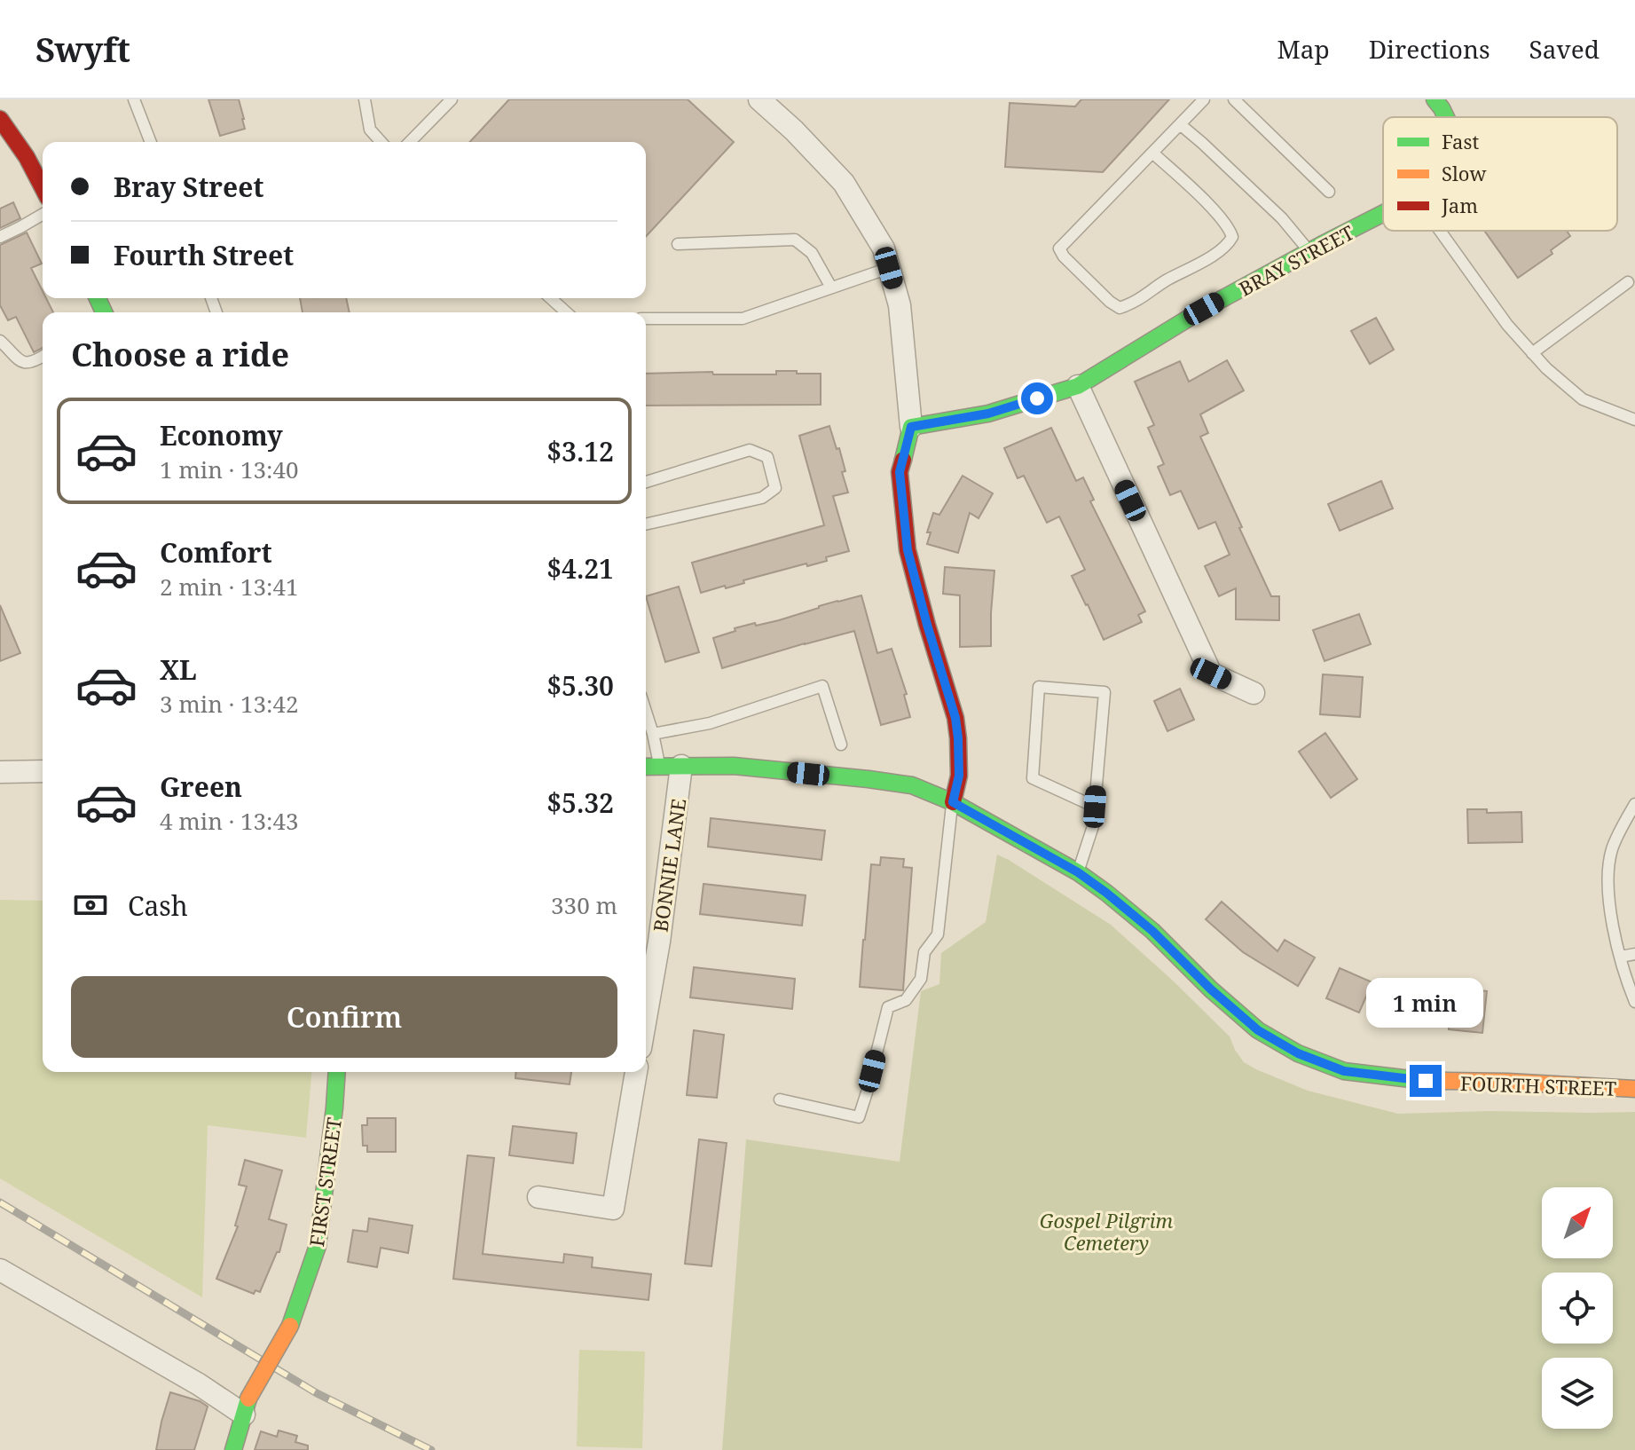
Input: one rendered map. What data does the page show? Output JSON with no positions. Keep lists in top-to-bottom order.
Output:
{
  "streets": {
    "street": [
      "BRAY STREET",
      "BONNIE LANE",
      "FOURTH STREET",
      "FIRST STREET"
    ]
  },
  "crossings": [
    ["BONNIE LANE", "FOURTH STREET"]
  ],
  "parks": ["Gospel Pilgrim Cemetery"],
  "legend": ["Fast", "Slow", "Jam"],
  "north": "top right",
  "page": {
    "header": "Swyft",
    "nav": ["Map", "Directions", "Saved"],
    "banner": ["Bray Street", "Fourth Street"],
    "heading": "Choose a ride",
    "list": [
      {
        "name": "Economy",
        "note": "1 min · 13:40",
        "value": "$3.12"
      },
      {
        "name": "Comfort",
        "note": "2 min · 13:41",
        "value": "$4.21"
      },
      {
        "name": "XL",
        "note": "3 min · 13:42",
        "value": "$5.30"
      },
      {
        "name": "Green",
        "note": "4 min · 13:43",
        "value": "$5.32"
      }
    ],
    "pay": ["Cash", "330 m"],
    "buttons": "Confirm",
    "bubble": "1 min"
  }
}
